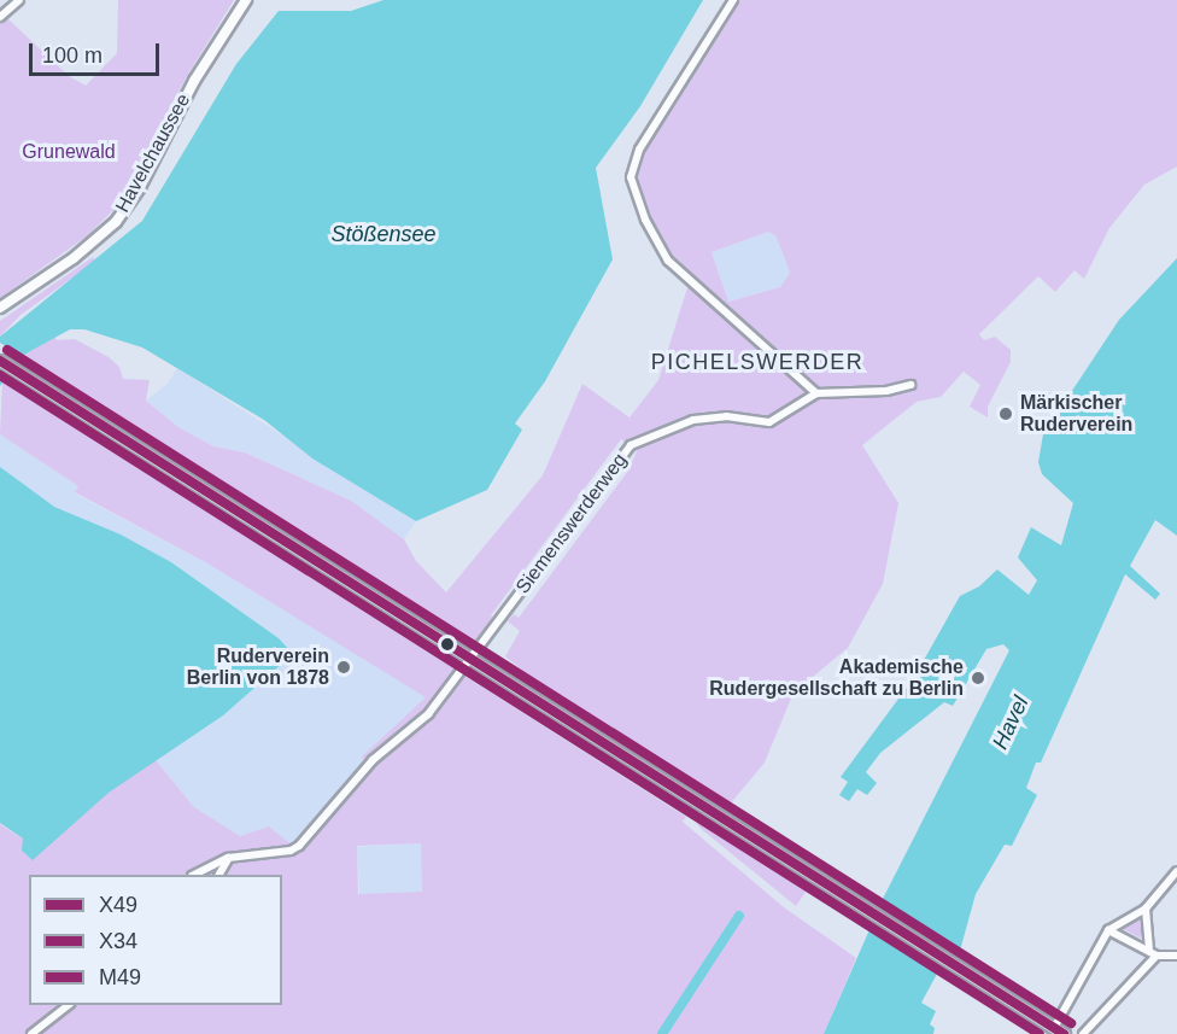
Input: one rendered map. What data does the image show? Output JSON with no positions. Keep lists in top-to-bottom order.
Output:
{
  "streets": {
    "street": ["Havelchaussee", "Siemenswerderweg"]
  },
  "districts": ["PICHELSWERDER"],
  "water": ["Stößensee", "Havel"],
  "parks": ["Grunewald"],
  "places": ["Märkischer Ruderverein", "Ruderverein Berlin von 1878", "Akademische Rudergesellschaft zu Berlin"],
  "lines": ["transit line M49", "transit line X49", "transit line X34"],
  "legend": ["X49", "X34", "M49"],
  "scale_bar": "100 m"
}
